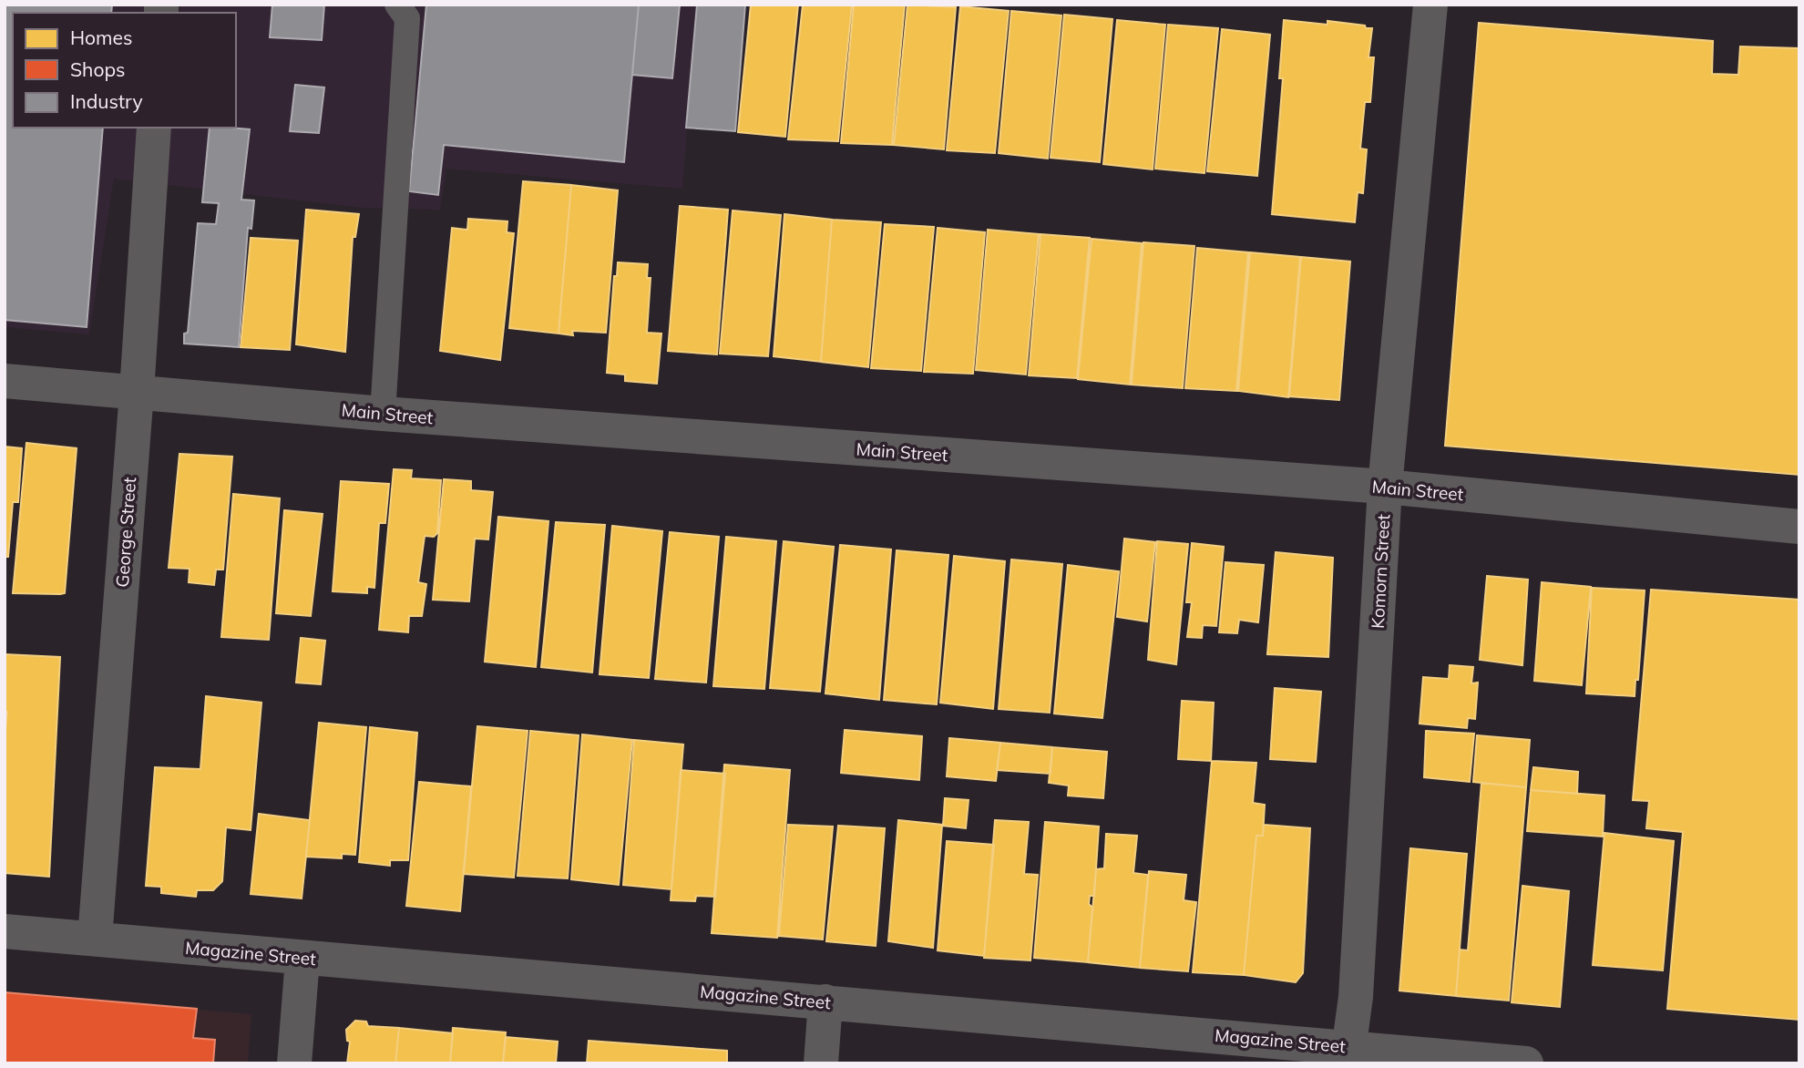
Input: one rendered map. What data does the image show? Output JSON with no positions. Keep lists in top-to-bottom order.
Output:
{
  "streets": {
    "street": [
      "Main Street",
      "George Street",
      "Komorn Street",
      "Magazine Street"
    ]
  },
  "crossings": [
    ["Main Street", "George Street"],
    ["Main Street", "Komorn Street"],
    ["George Street", "Magazine Street"],
    ["Komorn Street", "Magazine Street"]
  ],
  "legend": ["Homes", "Shops", "Industry"]
}
